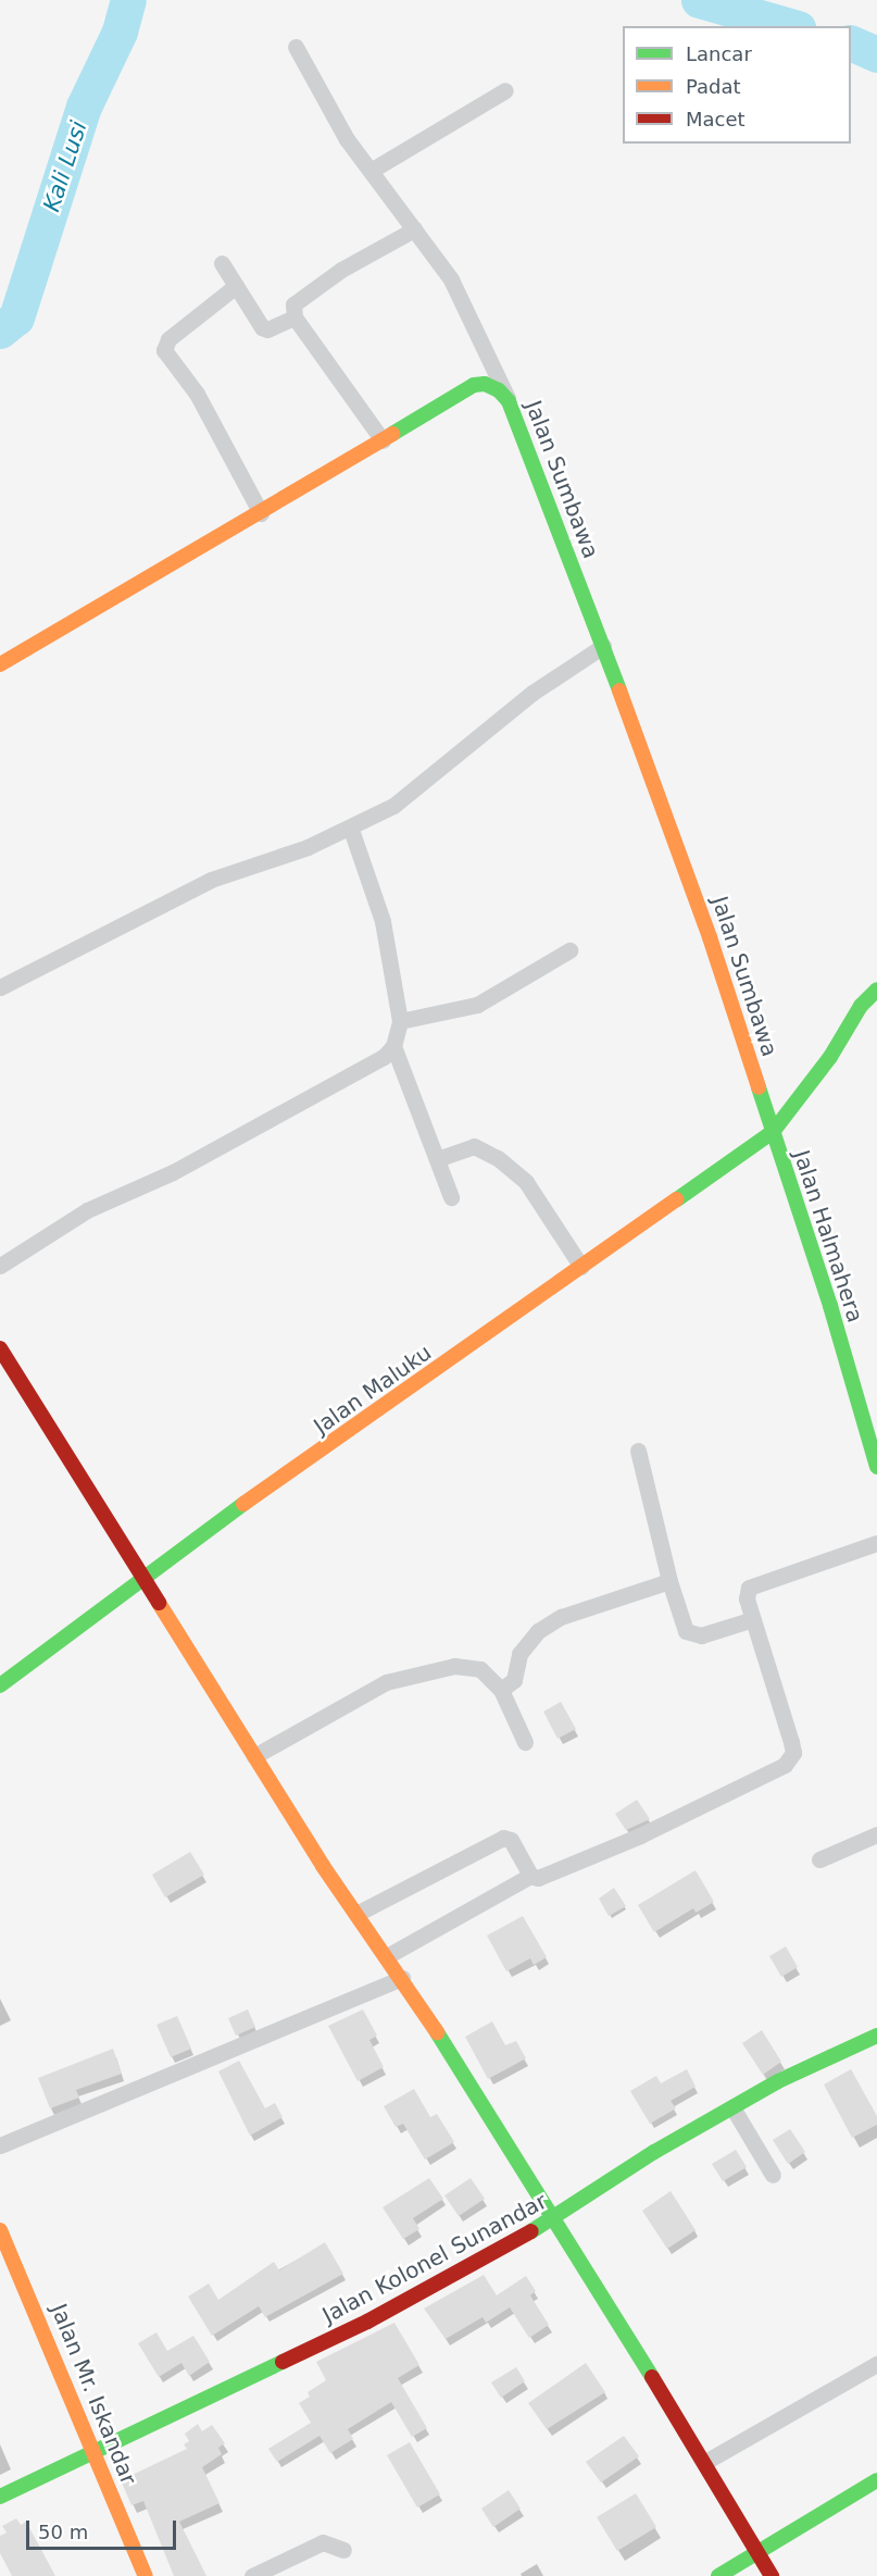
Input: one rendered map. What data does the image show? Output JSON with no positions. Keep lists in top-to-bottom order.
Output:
{
  "streets": {
    "main road": [
      "Jalan Sumbawa",
      "Jalan Halmahera",
      "Jalan Maluku",
      "Jalan Kolonel Sunandar",
      "Jalan Mr. Iskandar"
    ]
  },
  "crossings": [
    ["Jalan Sumbawa", "Jalan Halmahera"],
    ["Jalan Sumbawa", "Jalan Maluku"],
    ["Jalan Halmahera", "Jalan Maluku"],
    ["Jalan Kolonel Sunandar", "Jalan Mr. Iskandar"]
  ],
  "water": ["Kali Lusi"],
  "legend": ["Lancar", "Padat", "Macet"],
  "scale_bar": "50 m"
}
